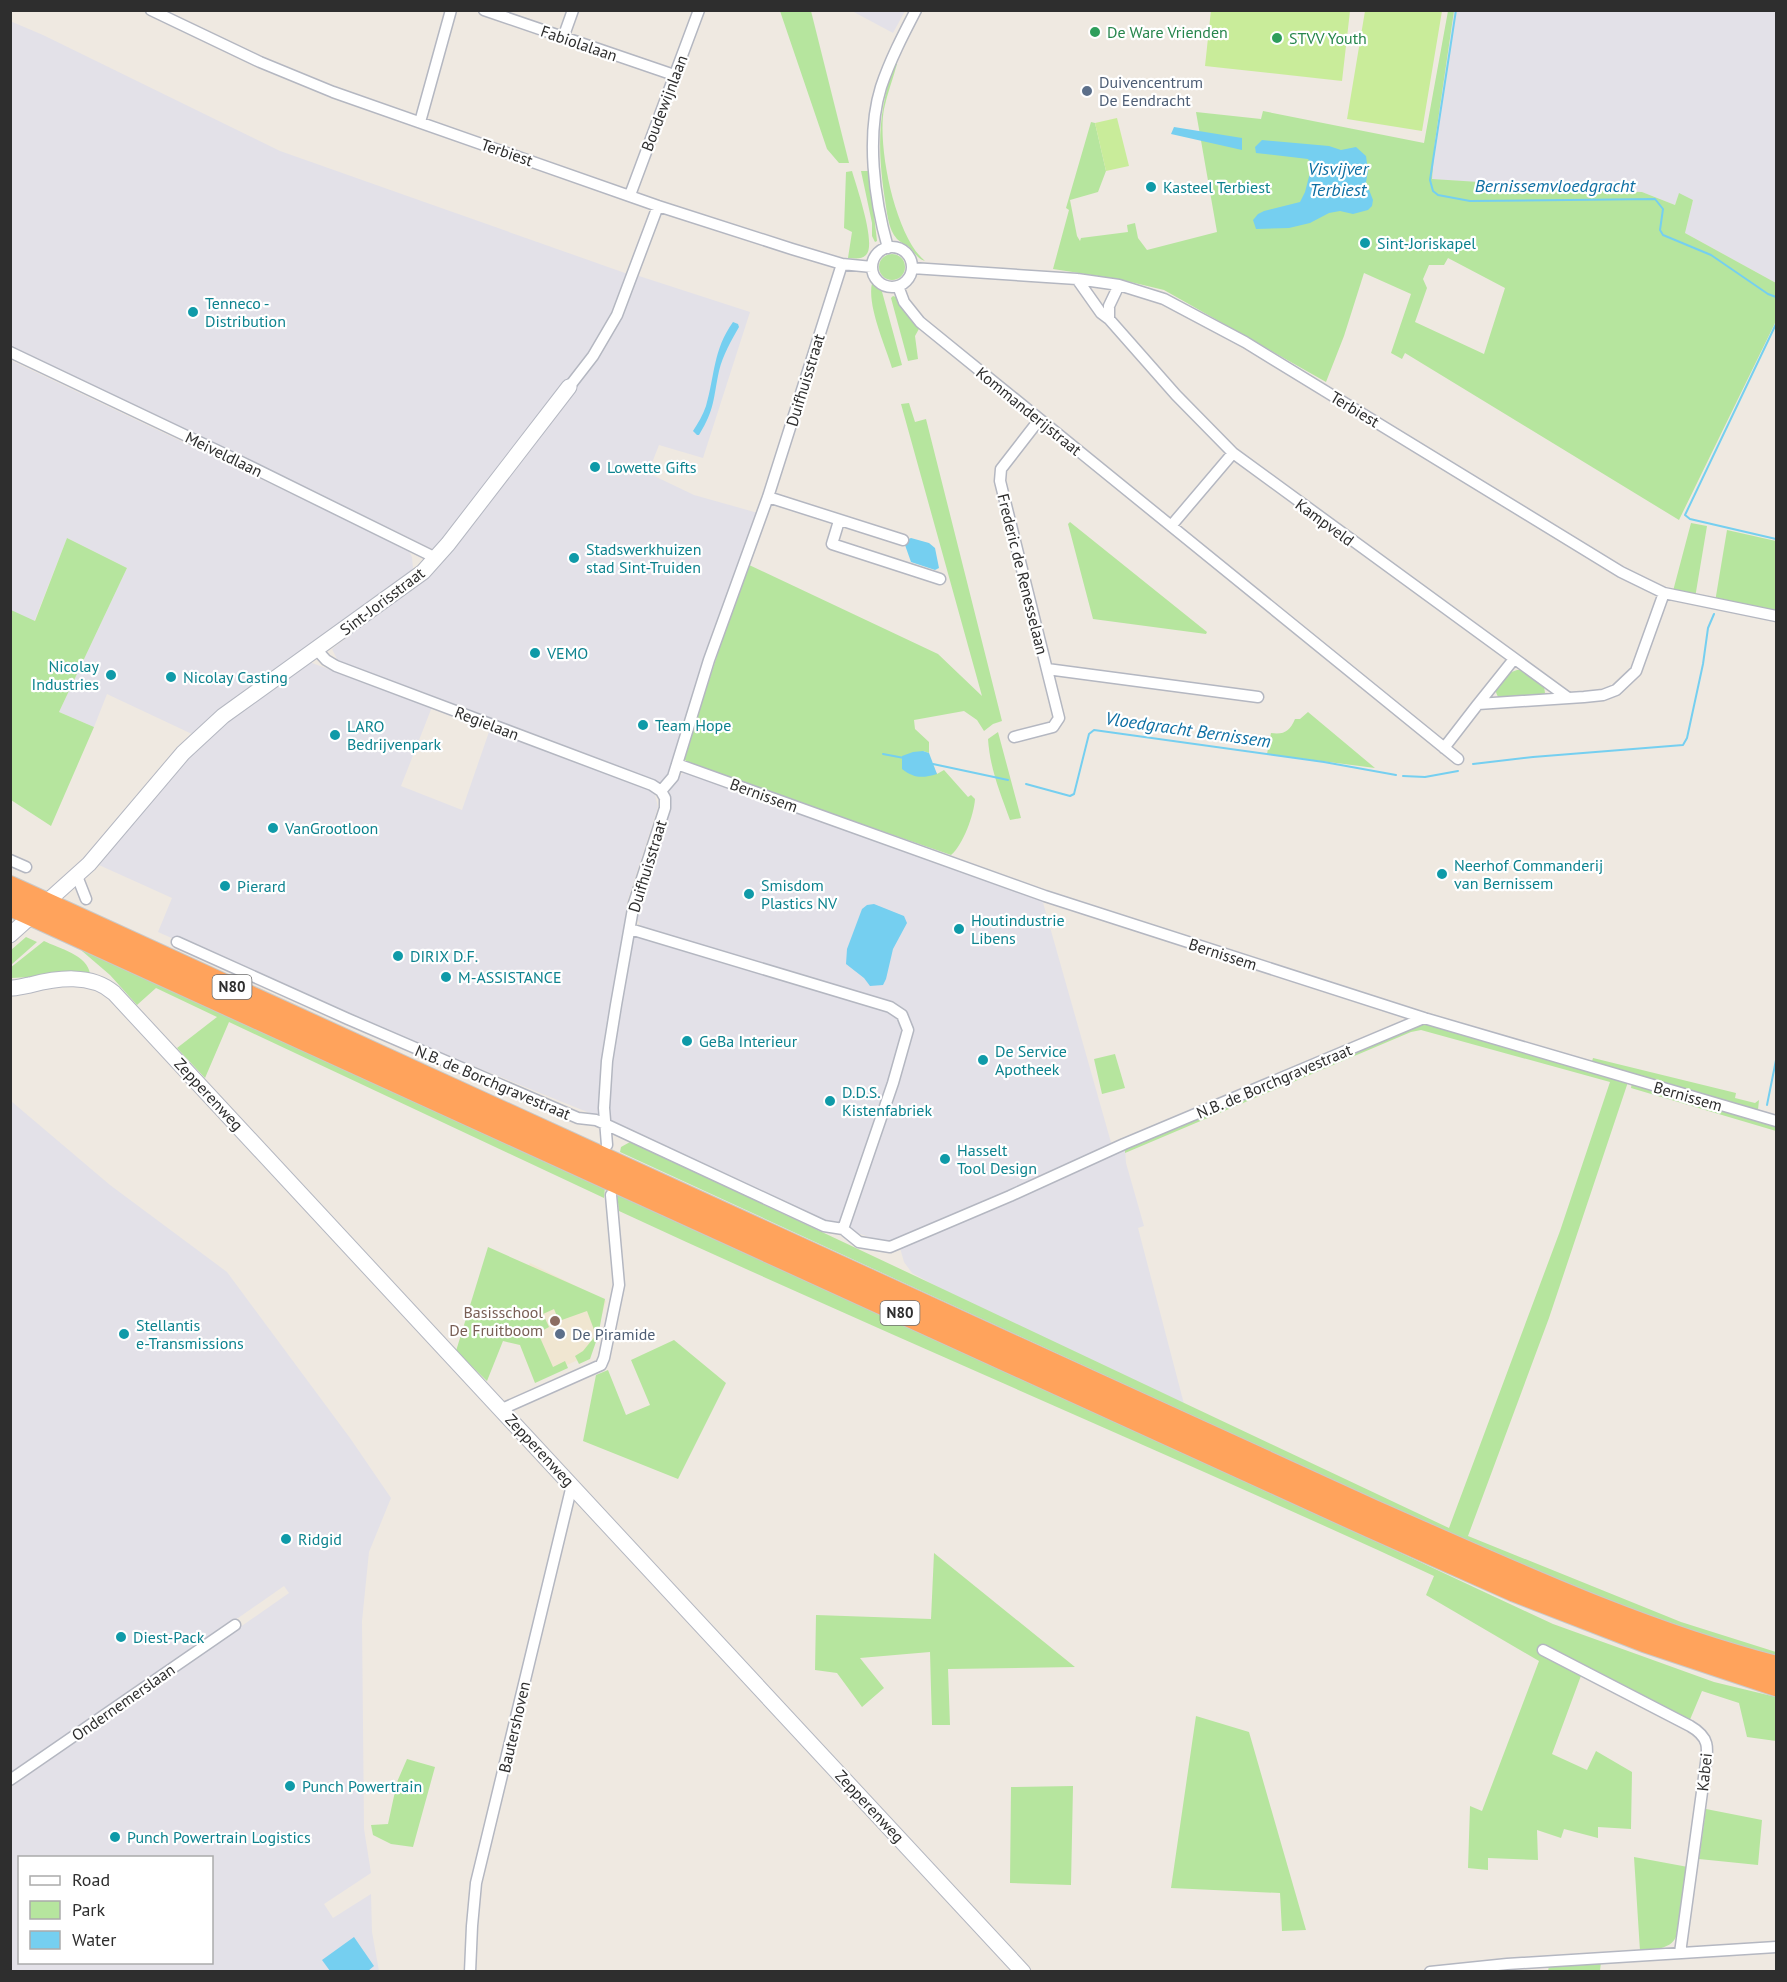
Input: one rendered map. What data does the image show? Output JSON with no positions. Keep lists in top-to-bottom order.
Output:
{
  "streets": {
    "highway": ["N80"],
    "street": [
      "Fabiolalaan",
      "Boudewijnlaan",
      "Terbiest",
      "Duifhuisstraat",
      "Kommanderijstraat",
      "Meiveldlaan",
      "Kampveld",
      "Frederic de Renesselaan",
      "Sint-Jorisstraat",
      "Regielaan",
      "Bernissem",
      "N.B. de Borchgravestraat",
      "Zepperenweg",
      "Ondernemerslaan",
      "Bautershoven",
      "Kabei"
    ]
  },
  "crossings": [
    ["Fabiolalaan", "Boudewijnlaan"],
    ["Boudewijnlaan", "Terbiest"],
    ["Terbiest", "Duifhuisstraat"],
    ["Terbiest", "Kommanderijstraat"],
    ["Terbiest", "Kampveld"],
    ["Terbiest", "Sint-Jorisstraat"],
    ["Duifhuisstraat", "Regielaan"],
    ["Duifhuisstraat", "Bernissem"],
    ["Duifhuisstraat", "N.B. de Borchgravestraat"],
    ["Kommanderijstraat", "Frederic de Renesselaan"],
    ["Meiveldlaan", "Sint-Jorisstraat"],
    ["Sint-Jorisstraat", "Regielaan"],
    ["Sint-Jorisstraat", "N80"],
    ["Bernissem", "N.B. de Borchgravestraat"],
    ["Zepperenweg", "Bautershoven"]
  ],
  "water": ["Visvijver Terbiest", "Bernissemvloedgracht", "Vloedgracht Bernissem"],
  "places": [
    "De Ware Vrienden",
    "STVV Youth",
    "Duivencentrum De Eendracht",
    "Kasteel Terbiest",
    "Sint-Joriskapel",
    "Tenneco - Distribution",
    "Lowette Gifts",
    "Stadswerkhuizen stad Sint-Truiden",
    "VEMO",
    "Nicolay Industries",
    "Nicolay Casting",
    "Team Hope",
    "LARO Bedrijvenpark",
    "VanGrootloon",
    "Neerhof Commanderij van Bernissem",
    "Pierard",
    "Smisdom Plastics NV",
    "Houtindustrie Libens",
    "DIRIX D.F.",
    "M-ASSISTANCE",
    "GeBa Interieur",
    "De Service Apotheek",
    "D.D.S. Kistenfabriek",
    "Hasselt Tool Design",
    "Basisschool De Fruitboom",
    "Stellantis e-Transmissions",
    "De Piramide",
    "Ridgid",
    "Diest-Pack",
    "Punch Powertrain",
    "Punch Powertrain Logistics"
  ],
  "legend": ["Road", "Park", "Water"]
}
